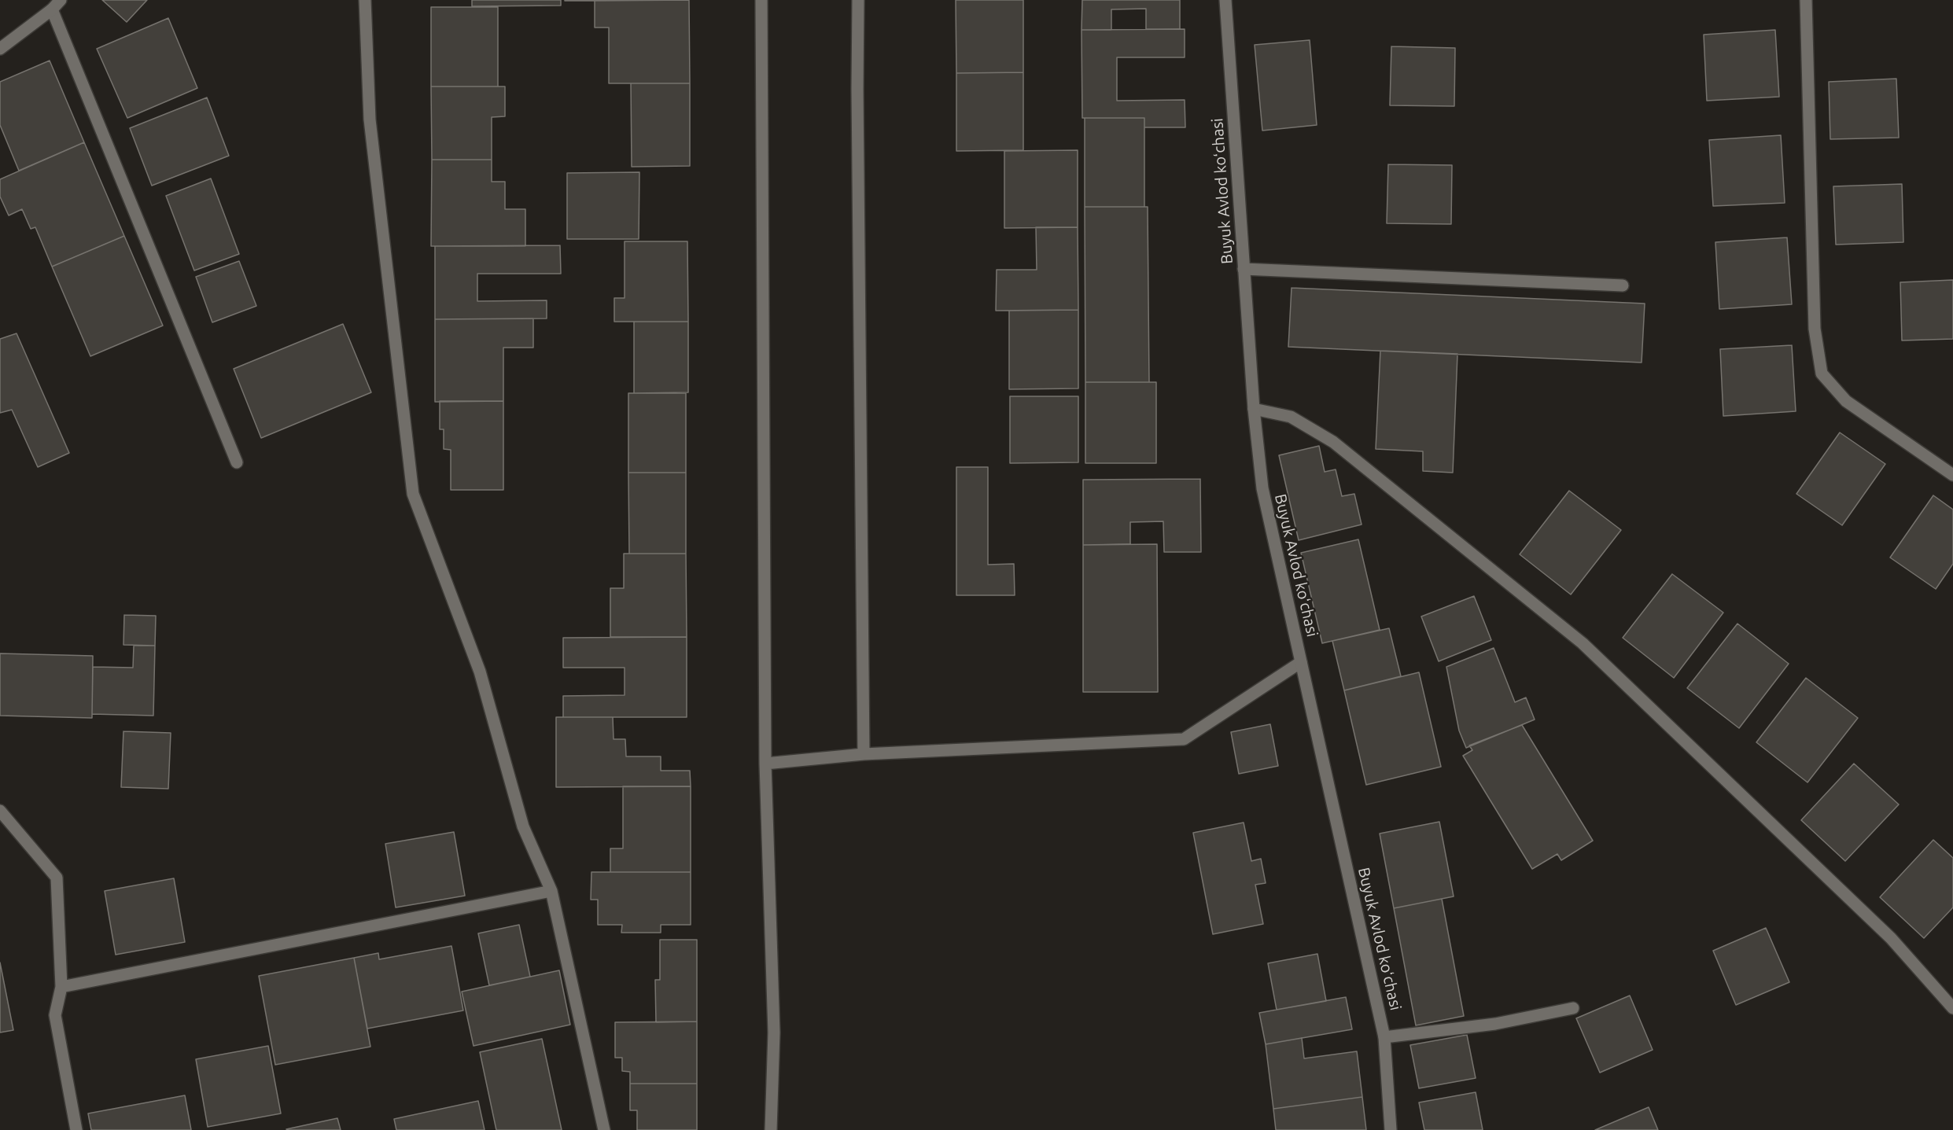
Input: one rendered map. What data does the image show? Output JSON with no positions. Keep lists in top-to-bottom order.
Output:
{
  "streets": {
    "street": ["Buyuk Avlod koʻchasi"]
  }
}
